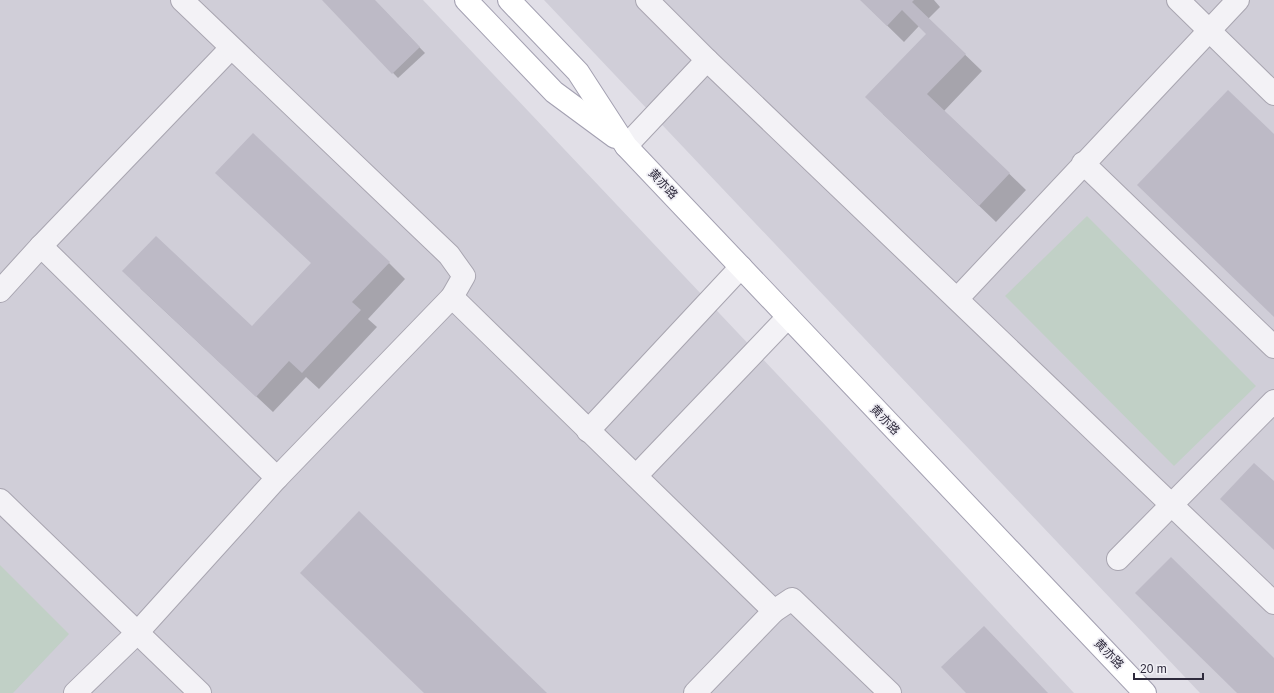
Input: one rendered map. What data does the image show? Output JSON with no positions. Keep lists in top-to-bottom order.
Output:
{
  "streets": {
    "main road": ["黄亦路"]
  },
  "scale_bar": "20 m"
}
